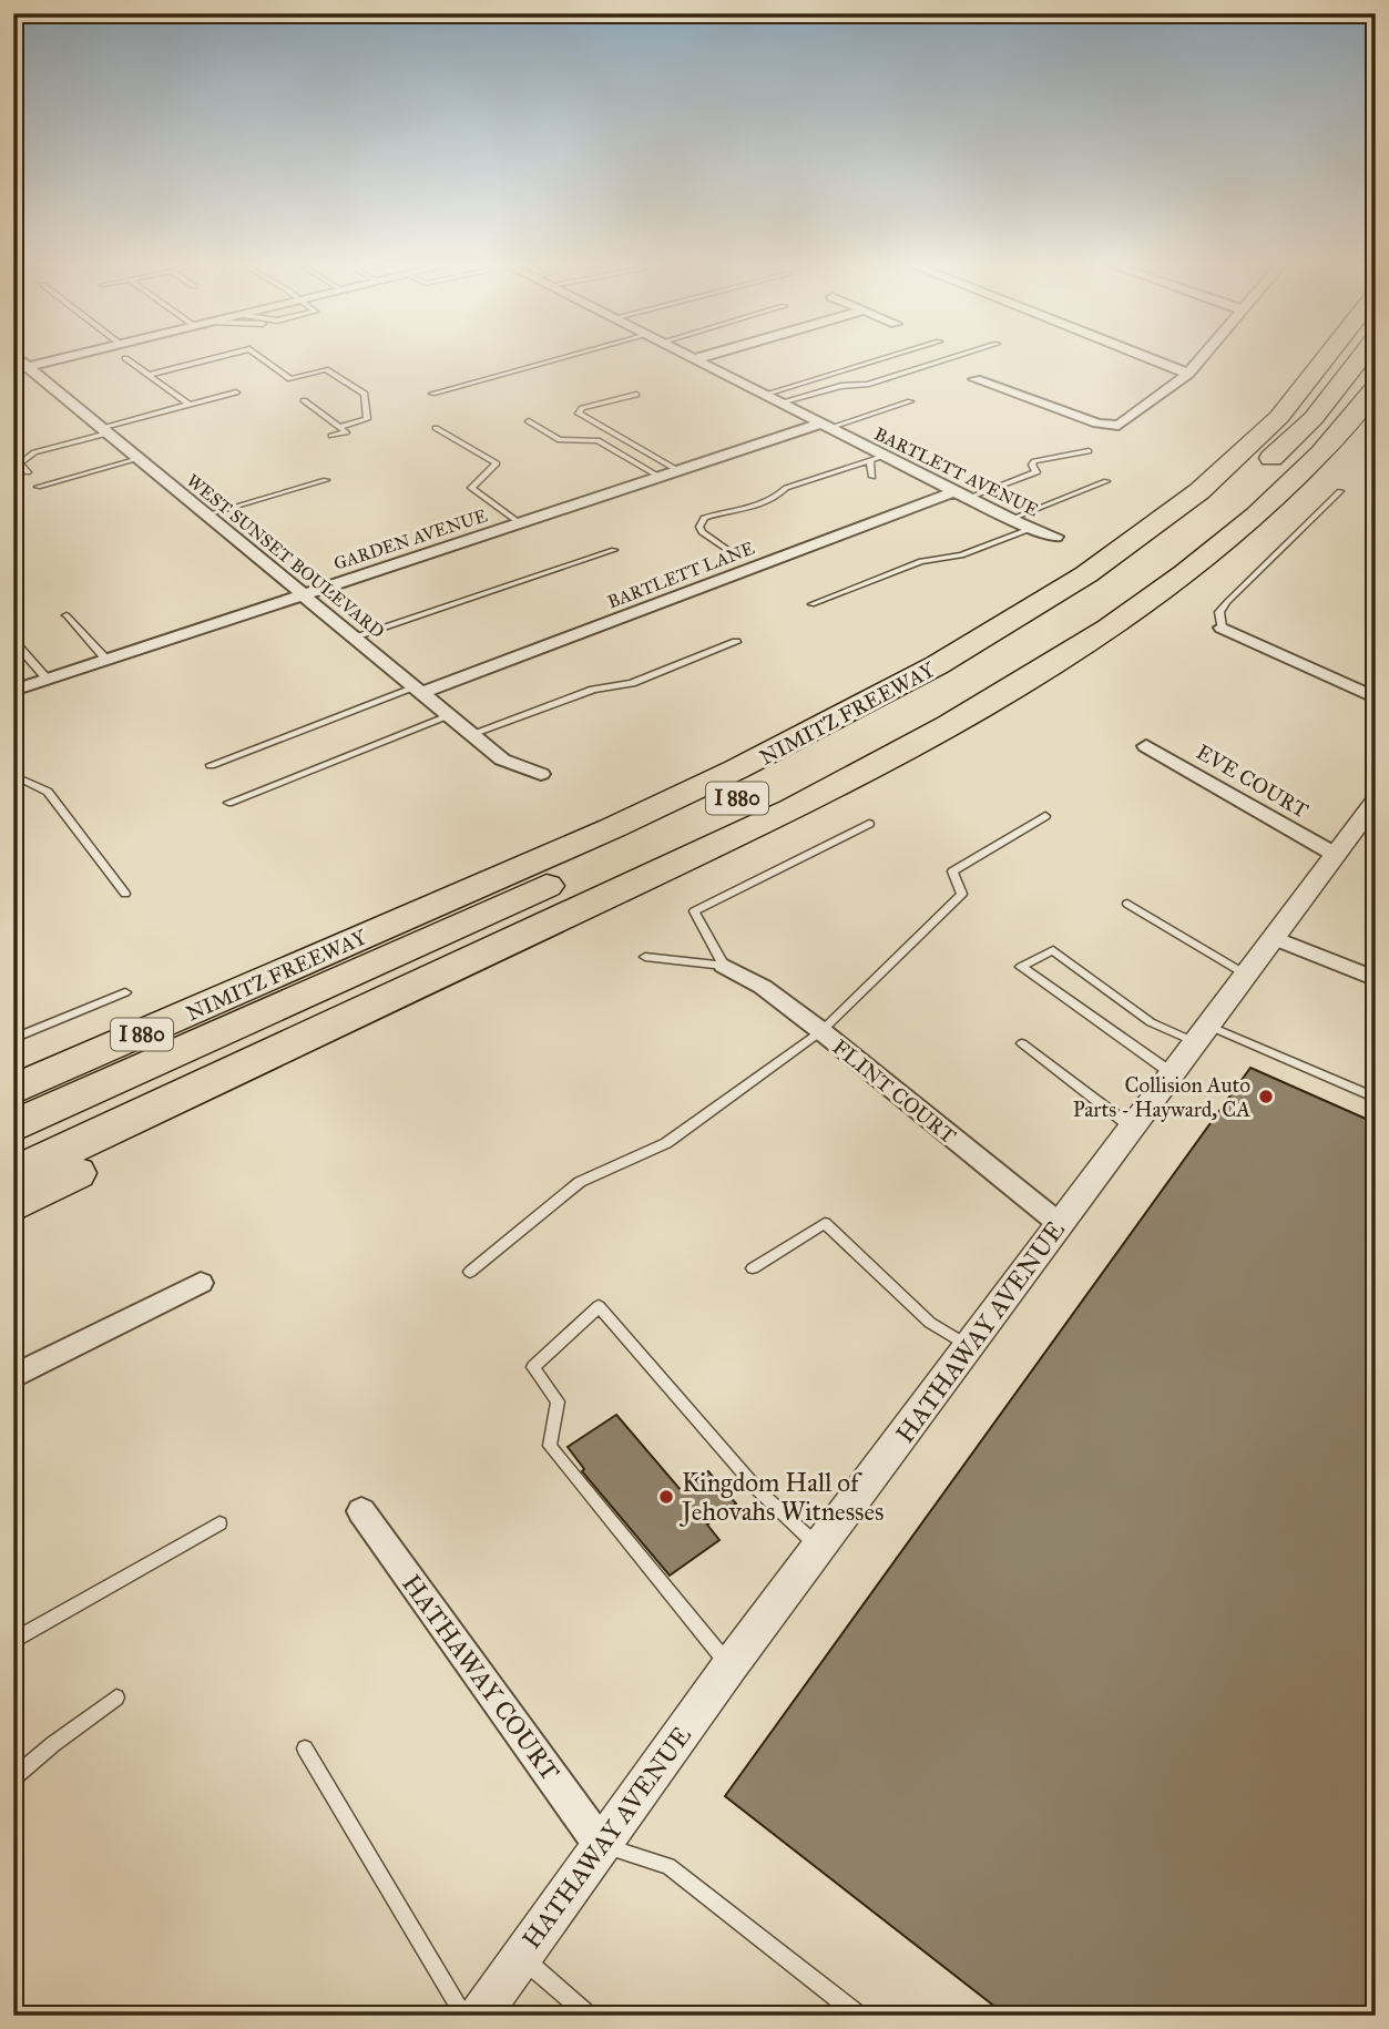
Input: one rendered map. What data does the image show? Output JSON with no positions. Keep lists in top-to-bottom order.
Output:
{
  "streets": {
    "highway": ["NIMITZ FREEWAY", "I 880"],
    "street": [
      "BARTLETT AVENUE",
      "GARDEN AVENUE",
      "WEST SUNSET BOULEVARD",
      "BARTLETT LANE",
      "EVE COURT",
      "FLINT COURT",
      "HATHAWAY AVENUE",
      "HATHAWAY COURT"
    ]
  },
  "crossings": [
    ["BARTLETT AVENUE", "GARDEN AVENUE"],
    ["BARTLETT AVENUE", "BARTLETT LANE"],
    ["GARDEN AVENUE", "WEST SUNSET BOULEVARD"],
    ["WEST SUNSET BOULEVARD", "BARTLETT LANE"],
    ["EVE COURT", "HATHAWAY AVENUE"],
    ["FLINT COURT", "HATHAWAY AVENUE"],
    ["HATHAWAY AVENUE", "HATHAWAY COURT"]
  ],
  "places": ["Collision Auto Parts - Hayward, CA", "Kingdom Hall of Jehovahs Witnesses"]
}
